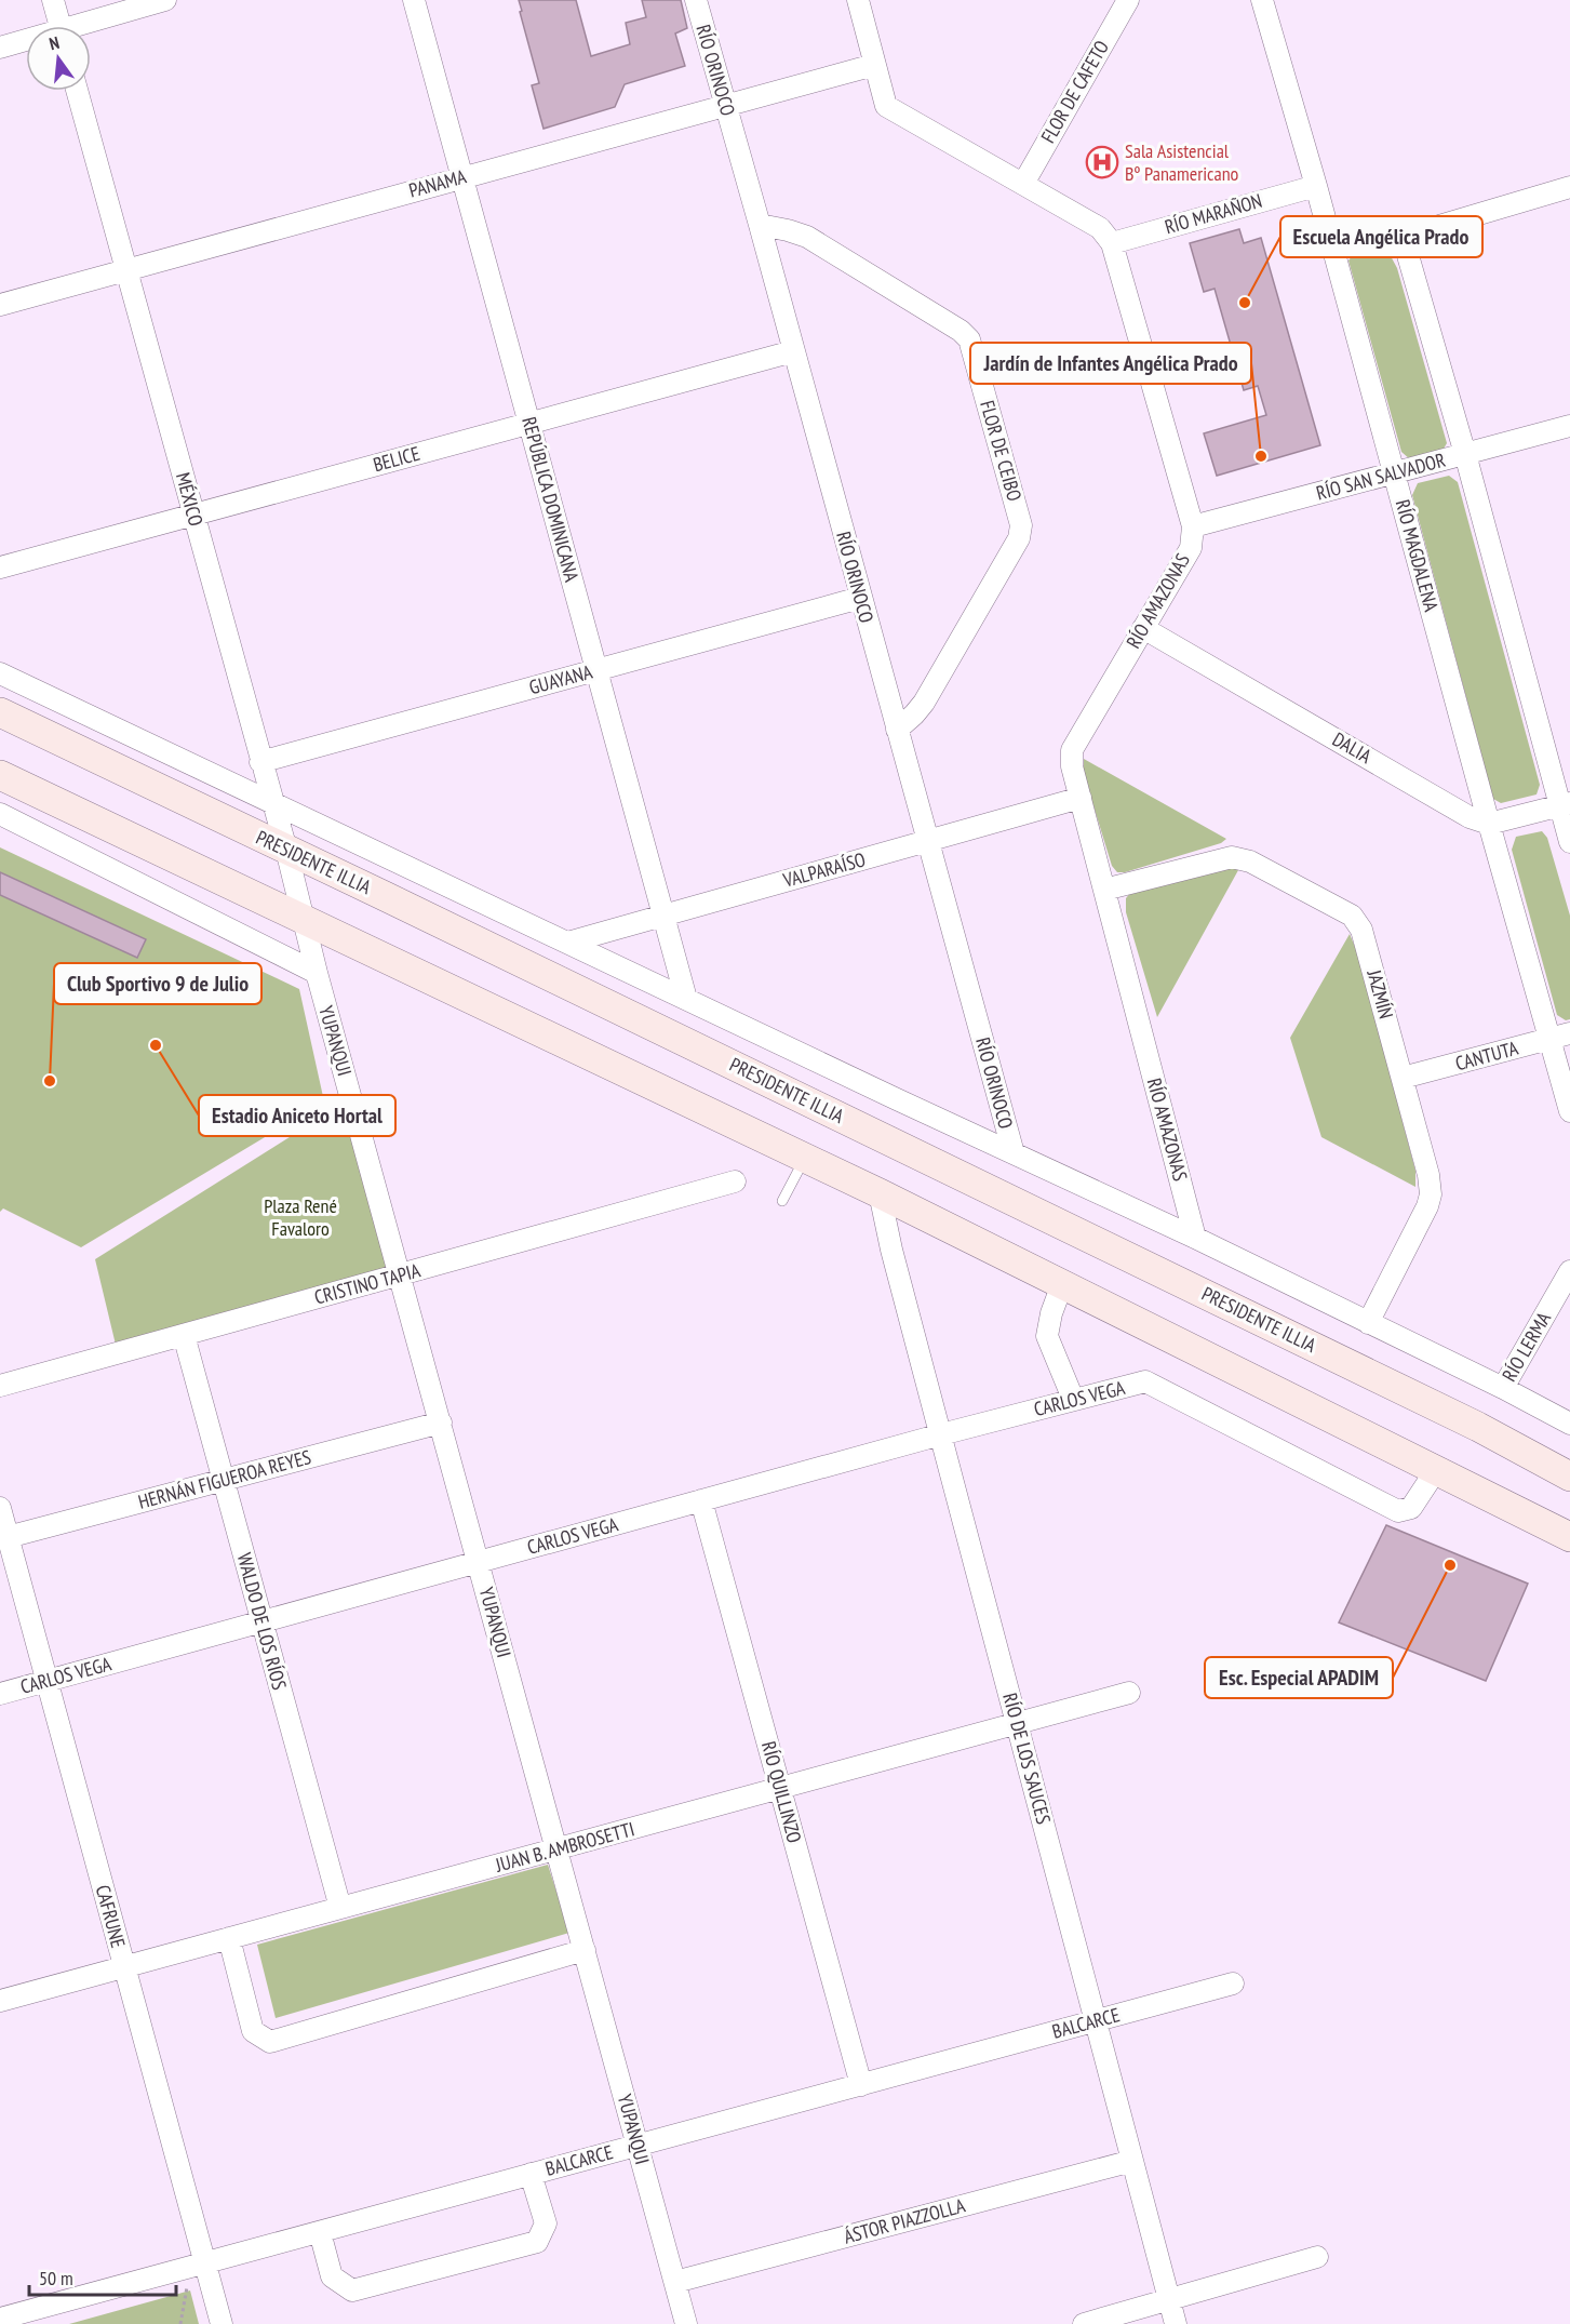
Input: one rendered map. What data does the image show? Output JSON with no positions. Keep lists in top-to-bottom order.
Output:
{
  "streets": {
    "main road": ["PRESIDENTE ILLIA"],
    "street": [
      "RÍO ORINOCO",
      "FLOR DE CAFETO",
      "PANAMA",
      "RÍO MARAÑON",
      "FLOR DE CEIBO",
      "BELICE",
      "RÍO SAN SALVADOR",
      "MÉXICO",
      "REPÚBLICA DOMINICANA",
      "RÍO MAGDALENA",
      "RÍO AMAZONAS",
      "GUAYANA",
      "DALIA",
      "VALPARAÍSO",
      "JAZMÍN",
      "YUPANQUI",
      "CANTUTA",
      "CRISTINO TAPIA",
      "RÍO LERMA",
      "CARLOS VEGA",
      "HERNÁN FIGUEROA REYES",
      "WALDO DE LOS RÍOS",
      "RÍO DE LOS SAUCES",
      "RÍO QUILLINZO",
      "JUAN B. AMBROSETTI",
      "CAFRUNE",
      "BALCARCE",
      "ÁSTOR PIAZZOLLA"
    ]
  },
  "crossings": [
    ["RÍO ORINOCO", "PANAMA"],
    ["RÍO ORINOCO", "FLOR DE CEIBO"],
    ["RÍO ORINOCO", "BELICE"],
    ["RÍO ORINOCO", "GUAYANA"],
    ["RÍO ORINOCO", "VALPARAÍSO"],
    ["PANAMA", "MÉXICO"],
    ["PANAMA", "REPÚBLICA DOMINICANA"],
    ["RÍO MARAÑON", "RÍO MAGDALENA"],
    ["RÍO MARAÑON", "RÍO AMAZONAS"],
    ["BELICE", "MÉXICO"],
    ["BELICE", "REPÚBLICA DOMINICANA"],
    ["RÍO SAN SALVADOR", "RÍO MAGDALENA"],
    ["RÍO SAN SALVADOR", "RÍO AMAZONAS"],
    ["MÉXICO", "GUAYANA"],
    ["MÉXICO", "PRESIDENTE ILLIA"],
    ["MÉXICO", "YUPANQUI"],
    ["REPÚBLICA DOMINICANA", "GUAYANA"],
    ["REPÚBLICA DOMINICANA", "VALPARAÍSO"],
    ["RÍO MAGDALENA", "DALIA"],
    ["RÍO MAGDALENA", "CANTUTA"],
    ["RÍO AMAZONAS", "DALIA"],
    ["RÍO AMAZONAS", "VALPARAÍSO"],
    ["RÍO AMAZONAS", "JAZMÍN"],
    ["JAZMÍN", "CANTUTA"],
    ["YUPANQUI", "CRISTINO TAPIA"],
    ["YUPANQUI", "CARLOS VEGA"],
    ["YUPANQUI", "HERNÁN FIGUEROA REYES"],
    ["YUPANQUI", "JUAN B. AMBROSETTI"],
    ["YUPANQUI", "BALCARCE"],
    ["YUPANQUI", "ÁSTOR PIAZZOLLA"],
    ["CRISTINO TAPIA", "WALDO DE LOS RÍOS"],
    ["CARLOS VEGA", "WALDO DE LOS RÍOS"],
    ["CARLOS VEGA", "RÍO DE LOS SAUCES"],
    ["CARLOS VEGA", "RÍO QUILLINZO"],
    ["CARLOS VEGA", "CAFRUNE"],
    ["HERNÁN FIGUEROA REYES", "WALDO DE LOS RÍOS"],
    ["HERNÁN FIGUEROA REYES", "CAFRUNE"],
    ["WALDO DE LOS RÍOS", "JUAN B. AMBROSETTI"],
    ["RÍO DE LOS SAUCES", "JUAN B. AMBROSETTI"],
    ["RÍO DE LOS SAUCES", "BALCARCE"],
    ["RÍO DE LOS SAUCES", "ÁSTOR PIAZZOLLA"],
    ["RÍO QUILLINZO", "JUAN B. AMBROSETTI"],
    ["RÍO QUILLINZO", "BALCARCE"],
    ["JUAN B. AMBROSETTI", "CAFRUNE"],
    ["CAFRUNE", "BALCARCE"]
  ],
  "parks": ["Plaza René Favaloro"],
  "places": {
    "hospital": ["Sala Asistencial Bº Panamericano"],
    "other": [
      "Escuela Angélica Prado",
      "Jardín de Infantes Angélica Prado",
      "Estadio Aniceto Hortal",
      "Club Sportivo 9 de Julio",
      "Esc. Especial APADIM"
    ]
  },
  "scale_bar": "50 m",
  "north": "top"
}
